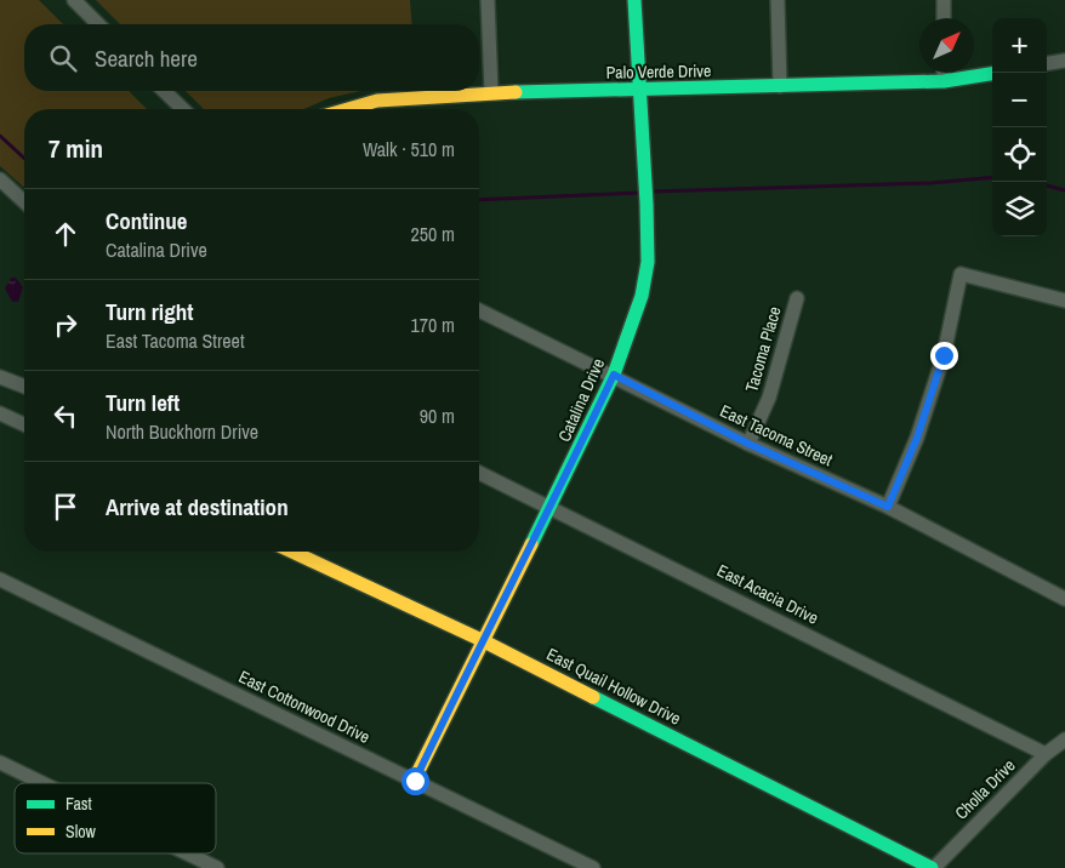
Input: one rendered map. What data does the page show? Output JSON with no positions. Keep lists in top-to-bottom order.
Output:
{
  "streets": {
    "street": [
      "Palo Verde Drive",
      "Tacoma Place",
      "Catalina Drive",
      "East Tacoma Street",
      "East Acacia Drive",
      "East Quail Hollow Drive",
      "East Cottonwood Drive",
      "Cholla Drive"
    ]
  },
  "crossings": [
    ["Palo Verde Drive", "Catalina Drive"],
    ["Tacoma Place", "East Tacoma Street"],
    ["Catalina Drive", "East Tacoma Street"],
    ["Catalina Drive", "East Acacia Drive"],
    ["Catalina Drive", "East Quail Hollow Drive"],
    ["Catalina Drive", "East Cottonwood Drive"],
    ["East Acacia Drive", "Cholla Drive"],
    ["East Quail Hollow Drive", "Cholla Drive"]
  ],
  "legend": ["Fast", "Slow"],
  "north": "top right",
  "page": {
    "map_buttons": ["+", "−"],
    "search": "Search here",
    "heading": ["7 min", "Walk · 510 m"],
    "list": [
      ["Continue", "Catalina Drive", "250 m"],
      ["Turn right", "East Tacoma Street", "170 m"],
      ["Turn left", "North Buckhorn Drive", "90 m"],
      "Arrive at destination"
    ]
  }
}
